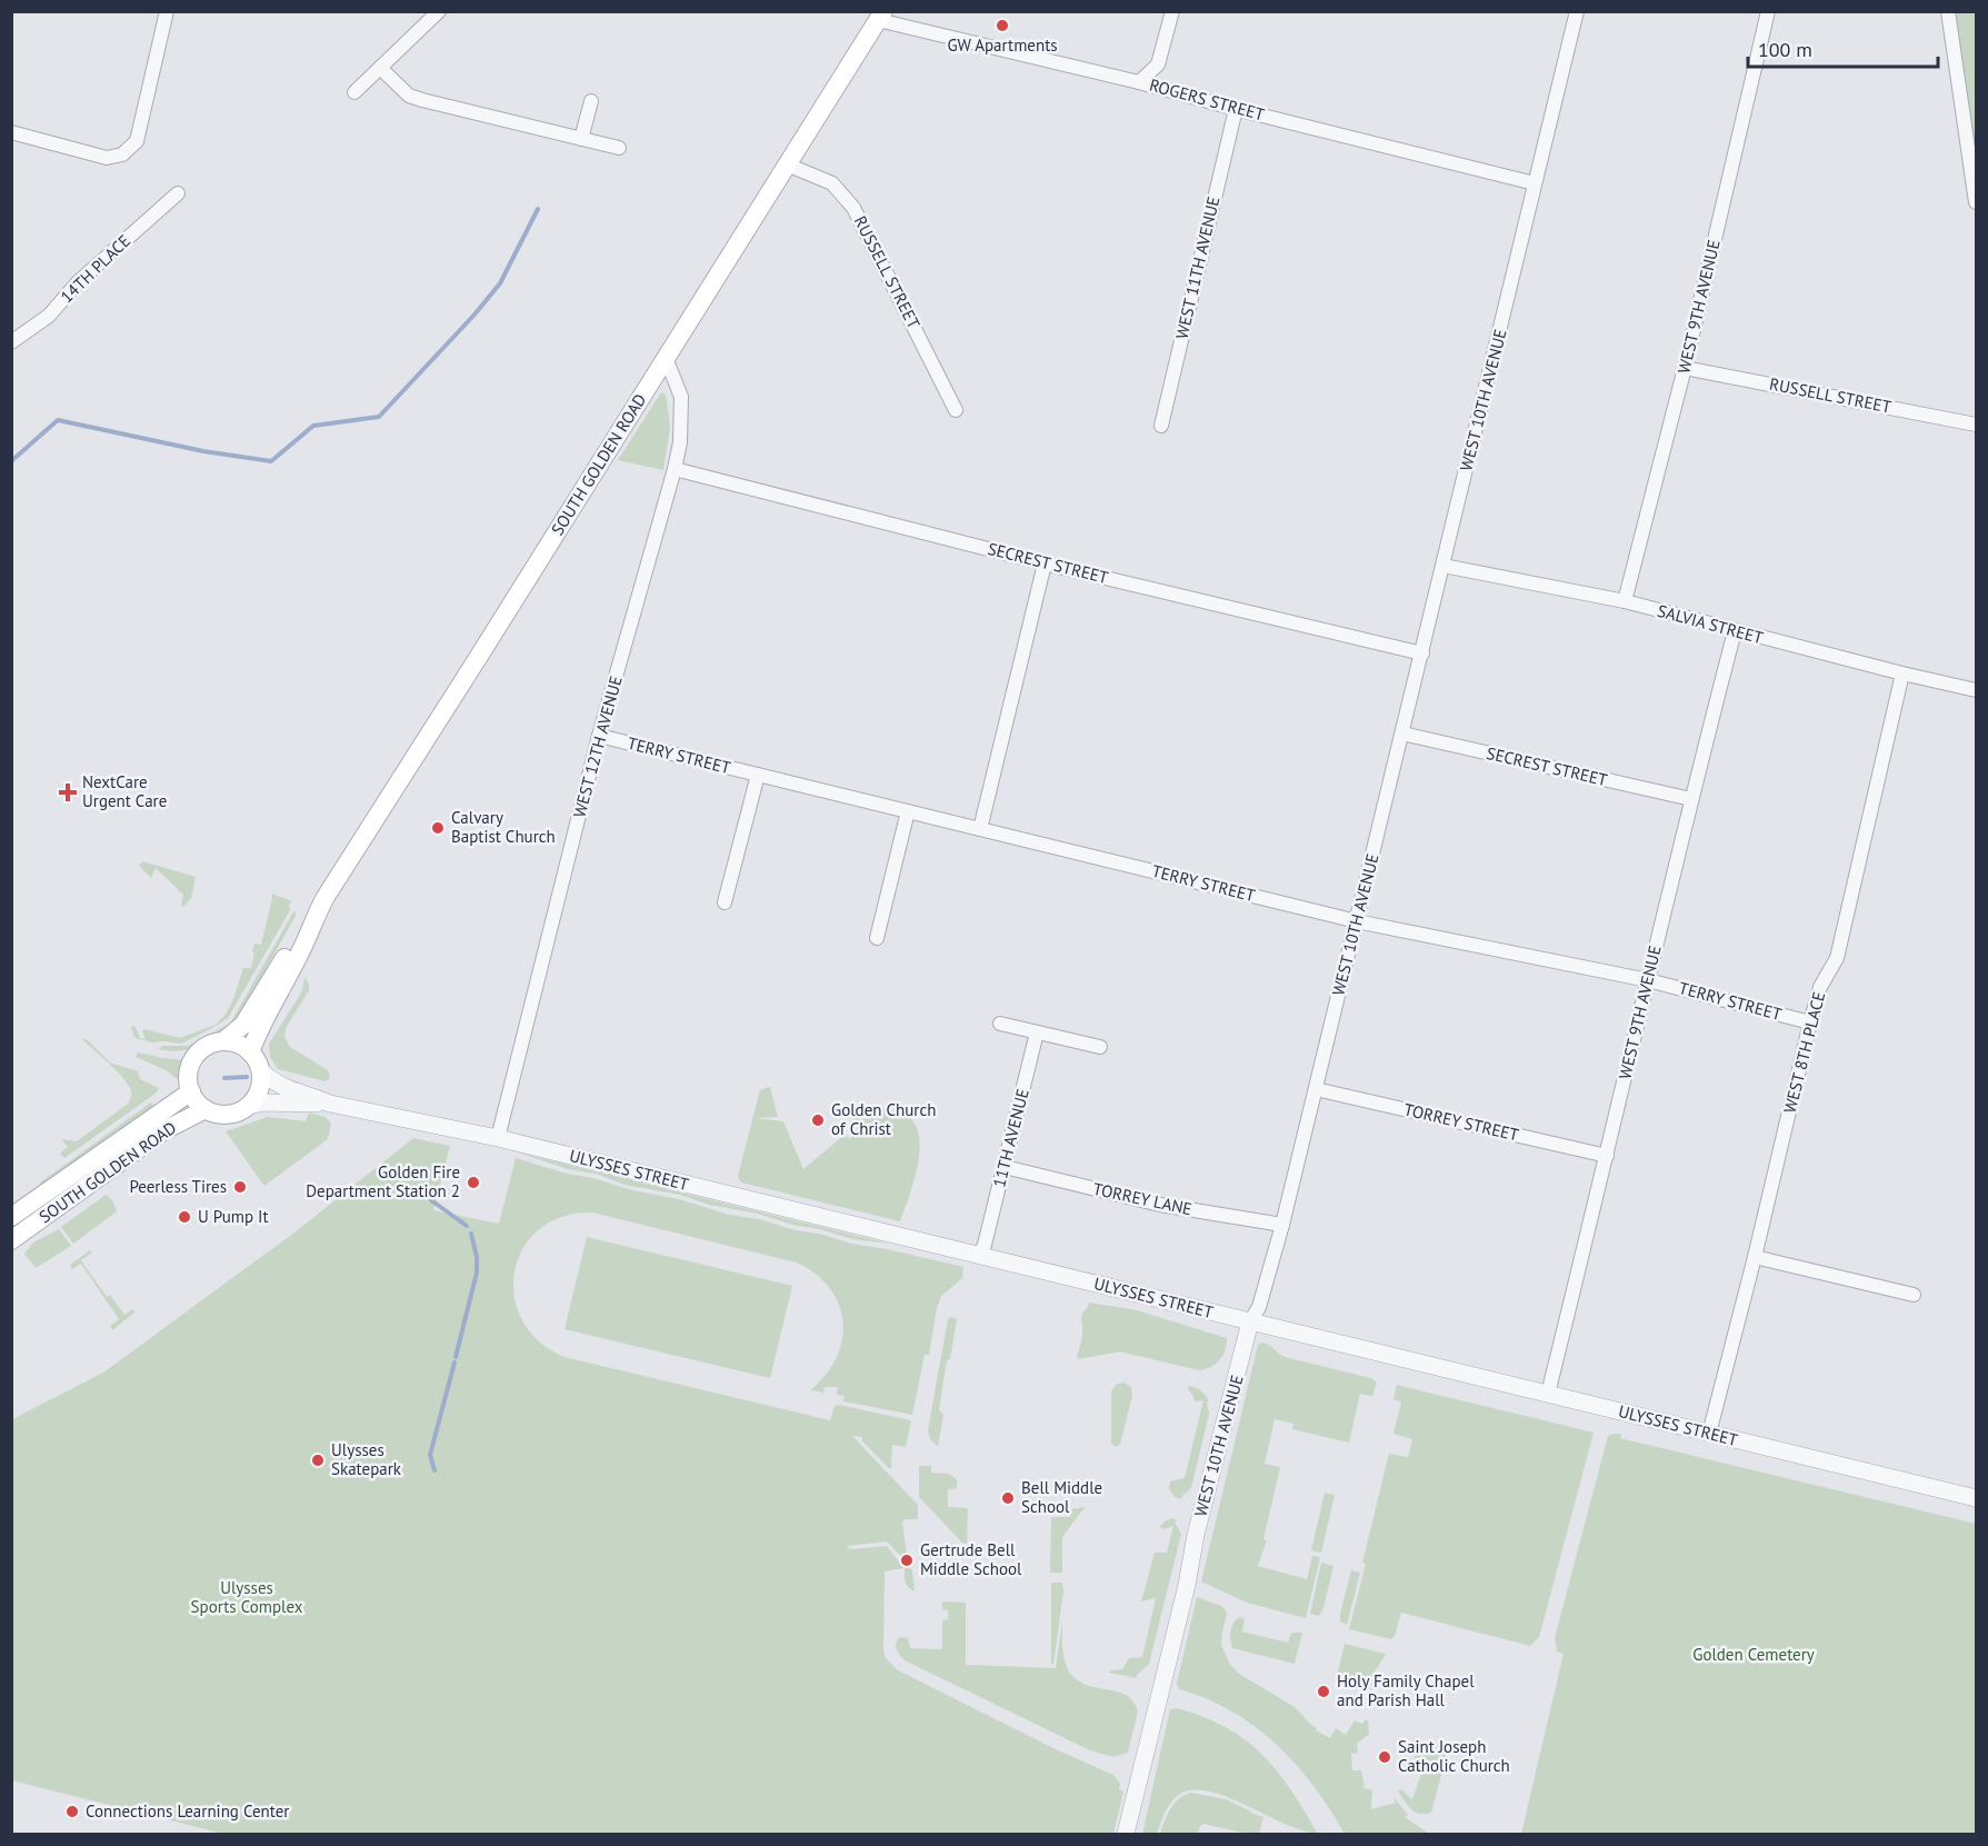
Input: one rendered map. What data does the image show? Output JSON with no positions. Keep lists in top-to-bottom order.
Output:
{
  "streets": {
    "main road": ["SOUTH GOLDEN ROAD"],
    "street": [
      "ROGERS STREET",
      "WEST 11TH AVENUE",
      "14TH PLACE",
      "RUSSELL STREET",
      "WEST 9TH AVENUE",
      "WEST 10TH AVENUE",
      "SECREST STREET",
      "SALVIA STREET",
      "WEST 12TH AVENUE",
      "TERRY STREET",
      "WEST 8TH PLACE",
      "TORREY STREET",
      "11TH AVENUE",
      "ULYSSES STREET",
      "TORREY LANE"
    ]
  },
  "crossings": [
    ["ROGERS STREET", "WEST 11TH AVENUE"],
    ["ROGERS STREET", "WEST 10TH AVENUE"],
    ["ROGERS STREET", "SOUTH GOLDEN ROAD"],
    ["RUSSELL STREET", "WEST 9TH AVENUE"],
    ["RUSSELL STREET", "SOUTH GOLDEN ROAD"],
    ["WEST 9TH AVENUE", "SECREST STREET"],
    ["WEST 9TH AVENUE", "SALVIA STREET"],
    ["WEST 9TH AVENUE", "TERRY STREET"],
    ["WEST 9TH AVENUE", "TORREY STREET"],
    ["WEST 9TH AVENUE", "ULYSSES STREET"],
    ["WEST 10TH AVENUE", "SECREST STREET"],
    ["WEST 10TH AVENUE", "SALVIA STREET"],
    ["WEST 10TH AVENUE", "TERRY STREET"],
    ["WEST 10TH AVENUE", "TORREY STREET"],
    ["WEST 10TH AVENUE", "ULYSSES STREET"],
    ["WEST 10TH AVENUE", "TORREY LANE"],
    ["SOUTH GOLDEN ROAD", "WEST 12TH AVENUE"],
    ["SOUTH GOLDEN ROAD", "ULYSSES STREET"],
    ["SECREST STREET", "WEST 12TH AVENUE"],
    ["SALVIA STREET", "WEST 8TH PLACE"],
    ["WEST 12TH AVENUE", "TERRY STREET"],
    ["WEST 12TH AVENUE", "ULYSSES STREET"],
    ["TERRY STREET", "WEST 8TH PLACE"],
    ["WEST 8TH PLACE", "ULYSSES STREET"],
    ["11TH AVENUE", "ULYSSES STREET"],
    ["11TH AVENUE", "TORREY LANE"]
  ],
  "parks": ["Ulysses Sports Complex", "Golden Cemetery"],
  "places": {
    "other": [
      "GW Apartments",
      "Calvary Baptist Church",
      "Golden Church of Christ",
      "Golden Fire Department Station 2",
      "Peerless Tires",
      "U Pump It",
      "Ulysses Skatepark",
      "Bell Middle School",
      "Gertrude Bell Middle School",
      "Holy Family Chapel and Parish Hall",
      "Saint Joseph Catholic Church",
      "Connections Learning Center"
    ],
    "health": ["NextCare Urgent Care"]
  },
  "scale_bar": "100 m"
}
